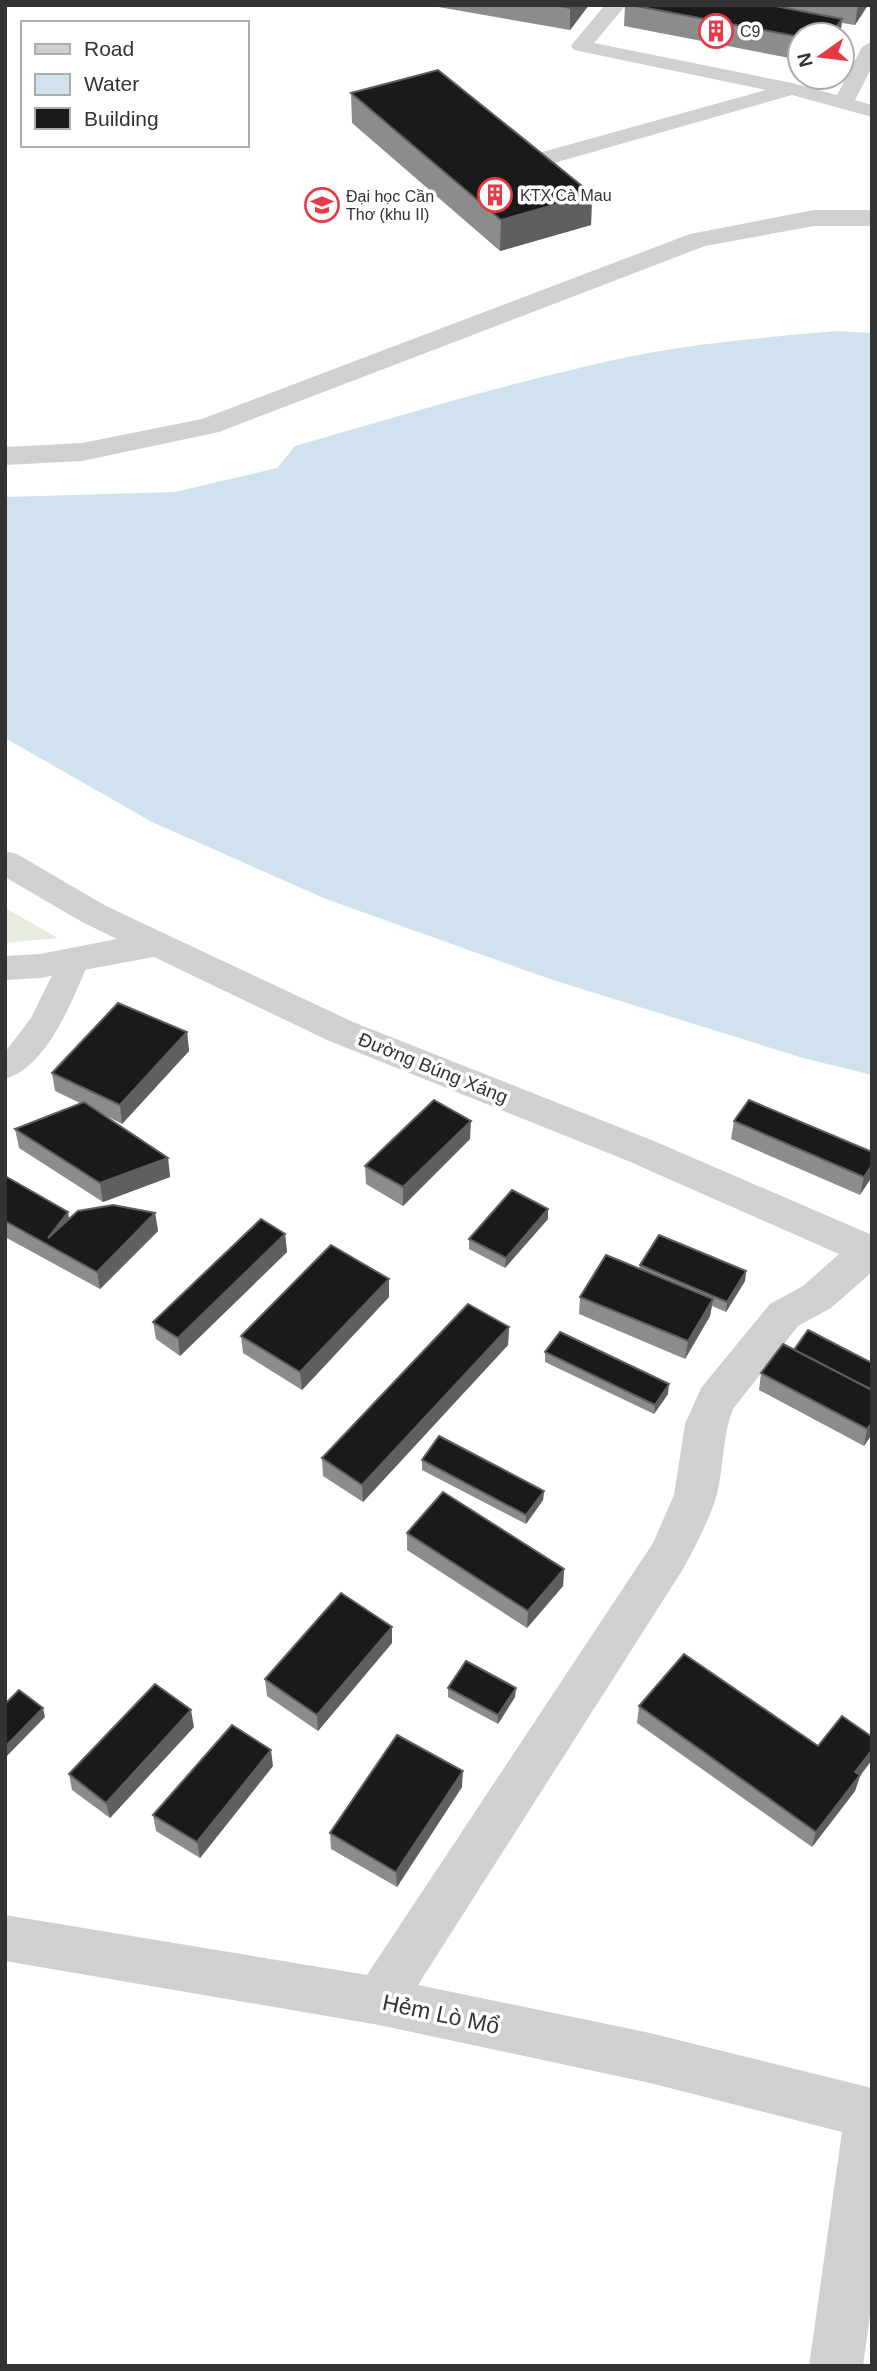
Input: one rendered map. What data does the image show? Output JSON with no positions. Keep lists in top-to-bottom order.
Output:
{
  "streets": {
    "street": ["Đường Búng Xáng", "Hẻm Lò Mổ"]
  },
  "places": {
    "building": ["C9", "KTX Cà Mau"],
    "school or university": ["Đại học Cần Thơ (khu II)"]
  },
  "legend": ["Road", "Water", "Building"],
  "north": "left"
}
